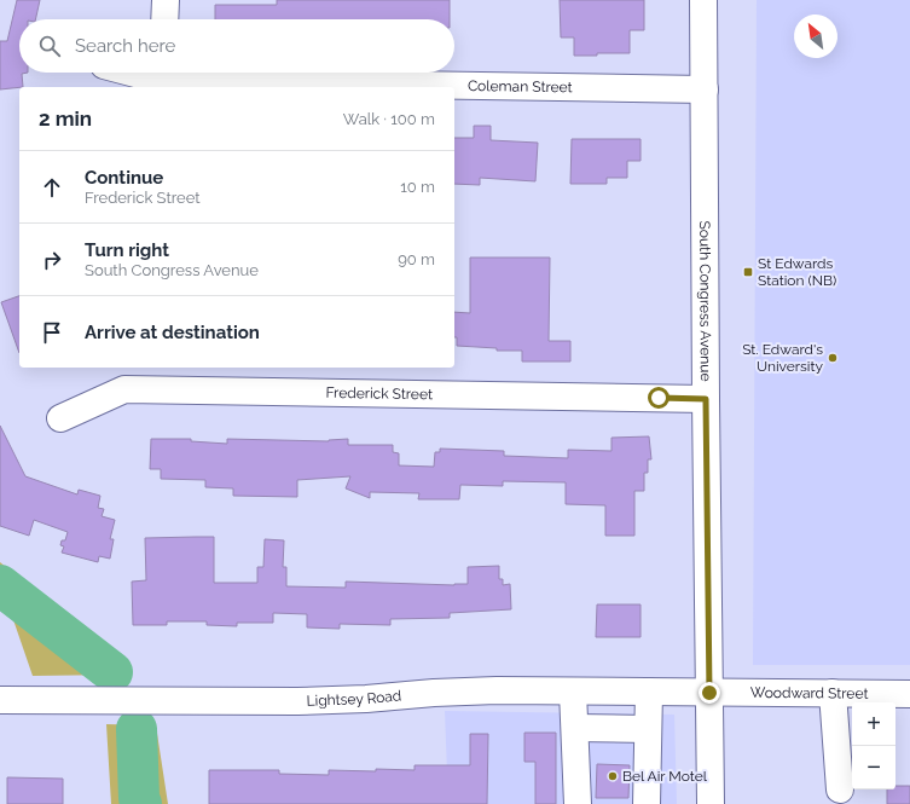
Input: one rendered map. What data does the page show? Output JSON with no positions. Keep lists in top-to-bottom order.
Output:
{
  "streets": {
    "street": [
      "Coleman Street",
      "South Congress Avenue",
      "Frederick Street",
      "Woodward Street",
      "Lightsey Road"
    ]
  },
  "crossings": [
    ["Coleman Street", "South Congress Avenue"],
    ["South Congress Avenue", "Frederick Street"],
    ["South Congress Avenue", "Woodward Street"],
    ["South Congress Avenue", "Lightsey Road"],
    ["Woodward Street", "Lightsey Road"]
  ],
  "places": {
    "transit": ["St Edwards Station (NB)"],
    "other": ["St. Edward's University", "Bel Air Motel"]
  },
  "north": "top left",
  "page": {
    "search": "Search here",
    "heading": ["2 min", "Walk · 100 m"],
    "list": [
      ["Continue", "Frederick Street", "10 m"],
      ["Turn right", "South Congress Avenue", "90 m"],
      "Arrive at destination"
    ],
    "map_buttons": ["+", "−"]
  }
}
